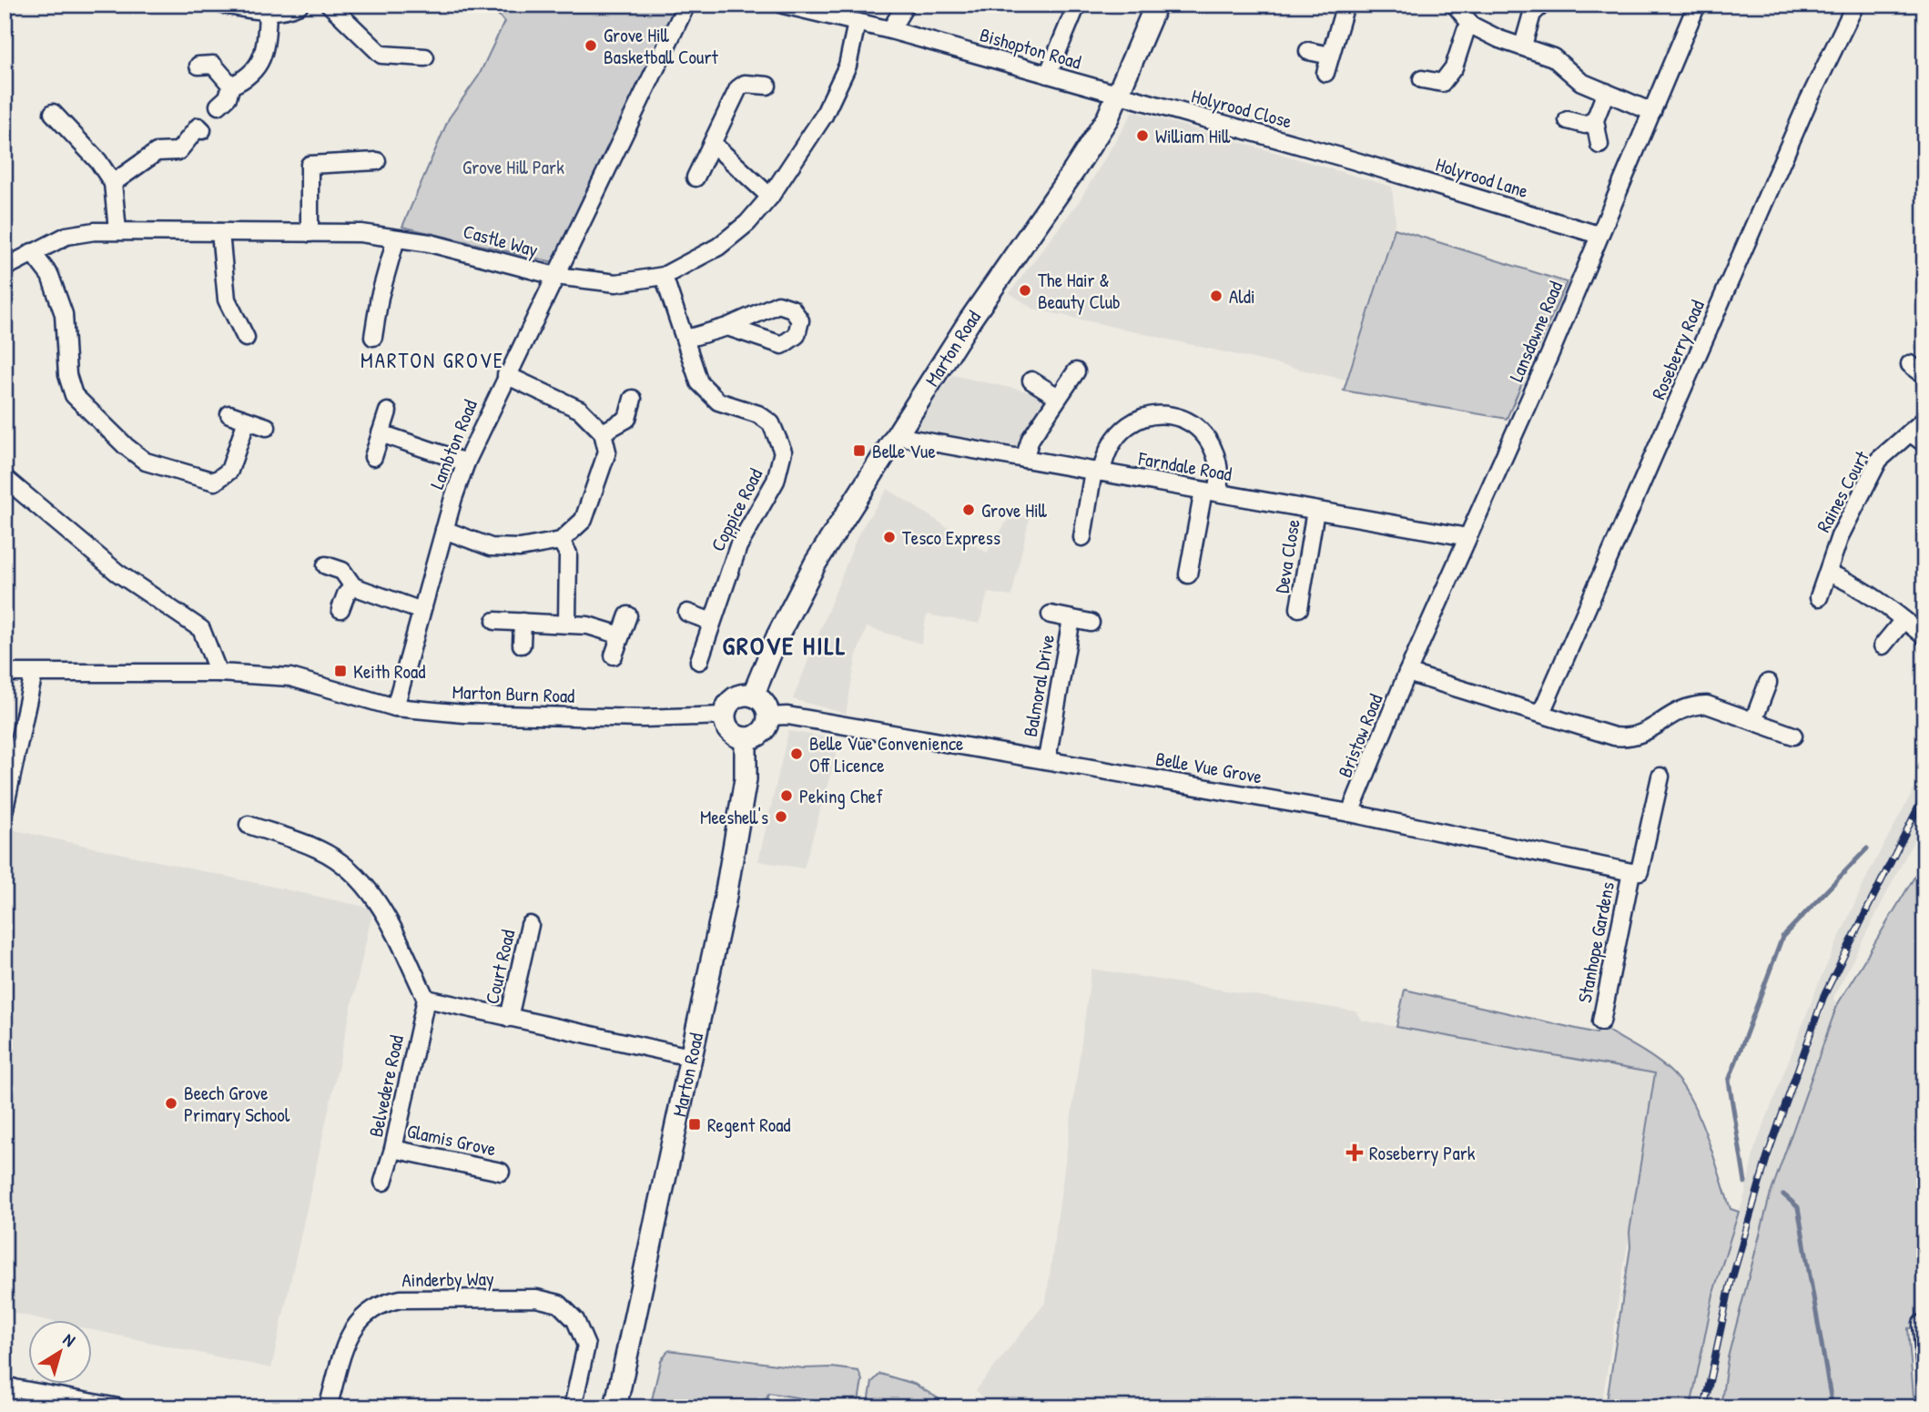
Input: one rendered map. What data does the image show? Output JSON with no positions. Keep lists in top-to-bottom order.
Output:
{
  "streets": {
    "main road": ["Marton Road"],
    "street": [
      "Bishopton Road",
      "Holyrood Close",
      "Holyrood Lane",
      "Castle Way",
      "Lansdowne Road",
      "Roseberry Road",
      "Lambton Road",
      "Farndale Road",
      "Raines Court",
      "Coppice Road",
      "Deva Close",
      "Balmoral Drive",
      "Marton Burn Road",
      "Bristow Road",
      "Belle Vue Grove",
      "Stanhope Gardens",
      "Court Road",
      "Belvedere Road",
      "Glamis Grove",
      "Ainderby Way"
    ]
  },
  "crossings": [
    ["Bishopton Road", "Holyrood Close"],
    ["Bishopton Road", "Castle Way"],
    ["Bishopton Road", "Marton Road"],
    ["Holyrood Close", "Holyrood Lane"],
    ["Holyrood Close", "Marton Road"],
    ["Holyrood Lane", "Lansdowne Road"],
    ["Castle Way", "Lambton Road"],
    ["Castle Way", "Coppice Road"],
    ["Lansdowne Road", "Farndale Road"],
    ["Lansdowne Road", "Bristow Road"],
    ["Marton Road", "Farndale Road"],
    ["Marton Road", "Marton Burn Road"],
    ["Marton Road", "Belle Vue Grove"],
    ["Lambton Road", "Marton Burn Road"],
    ["Farndale Road", "Deva Close"],
    ["Balmoral Drive", "Belle Vue Grove"],
    ["Marton Burn Road", "Belle Vue Grove"],
    ["Bristow Road", "Belle Vue Grove"],
    ["Belle Vue Grove", "Stanhope Gardens"],
    ["Belvedere Road", "Glamis Grove"]
  ],
  "districts": ["MARTON GROVE", "GROVE HILL"],
  "parks": ["Grove Hill Park"],
  "places": {
    "other": [
      "Grove Hill Basketball Court",
      "William Hill",
      "The Hair & Beauty Club",
      "Aldi",
      "Grove Hill",
      "Tesco Express",
      "Belle Vue Convenience Off Licence",
      "Peking Chef",
      "Meeshell's",
      "Beech Grove Primary School"
    ],
    "transit": ["Belle Vue", "Keith Road", "Regent Road"],
    "health": ["Roseberry Park"]
  },
  "north": "top right"
}
